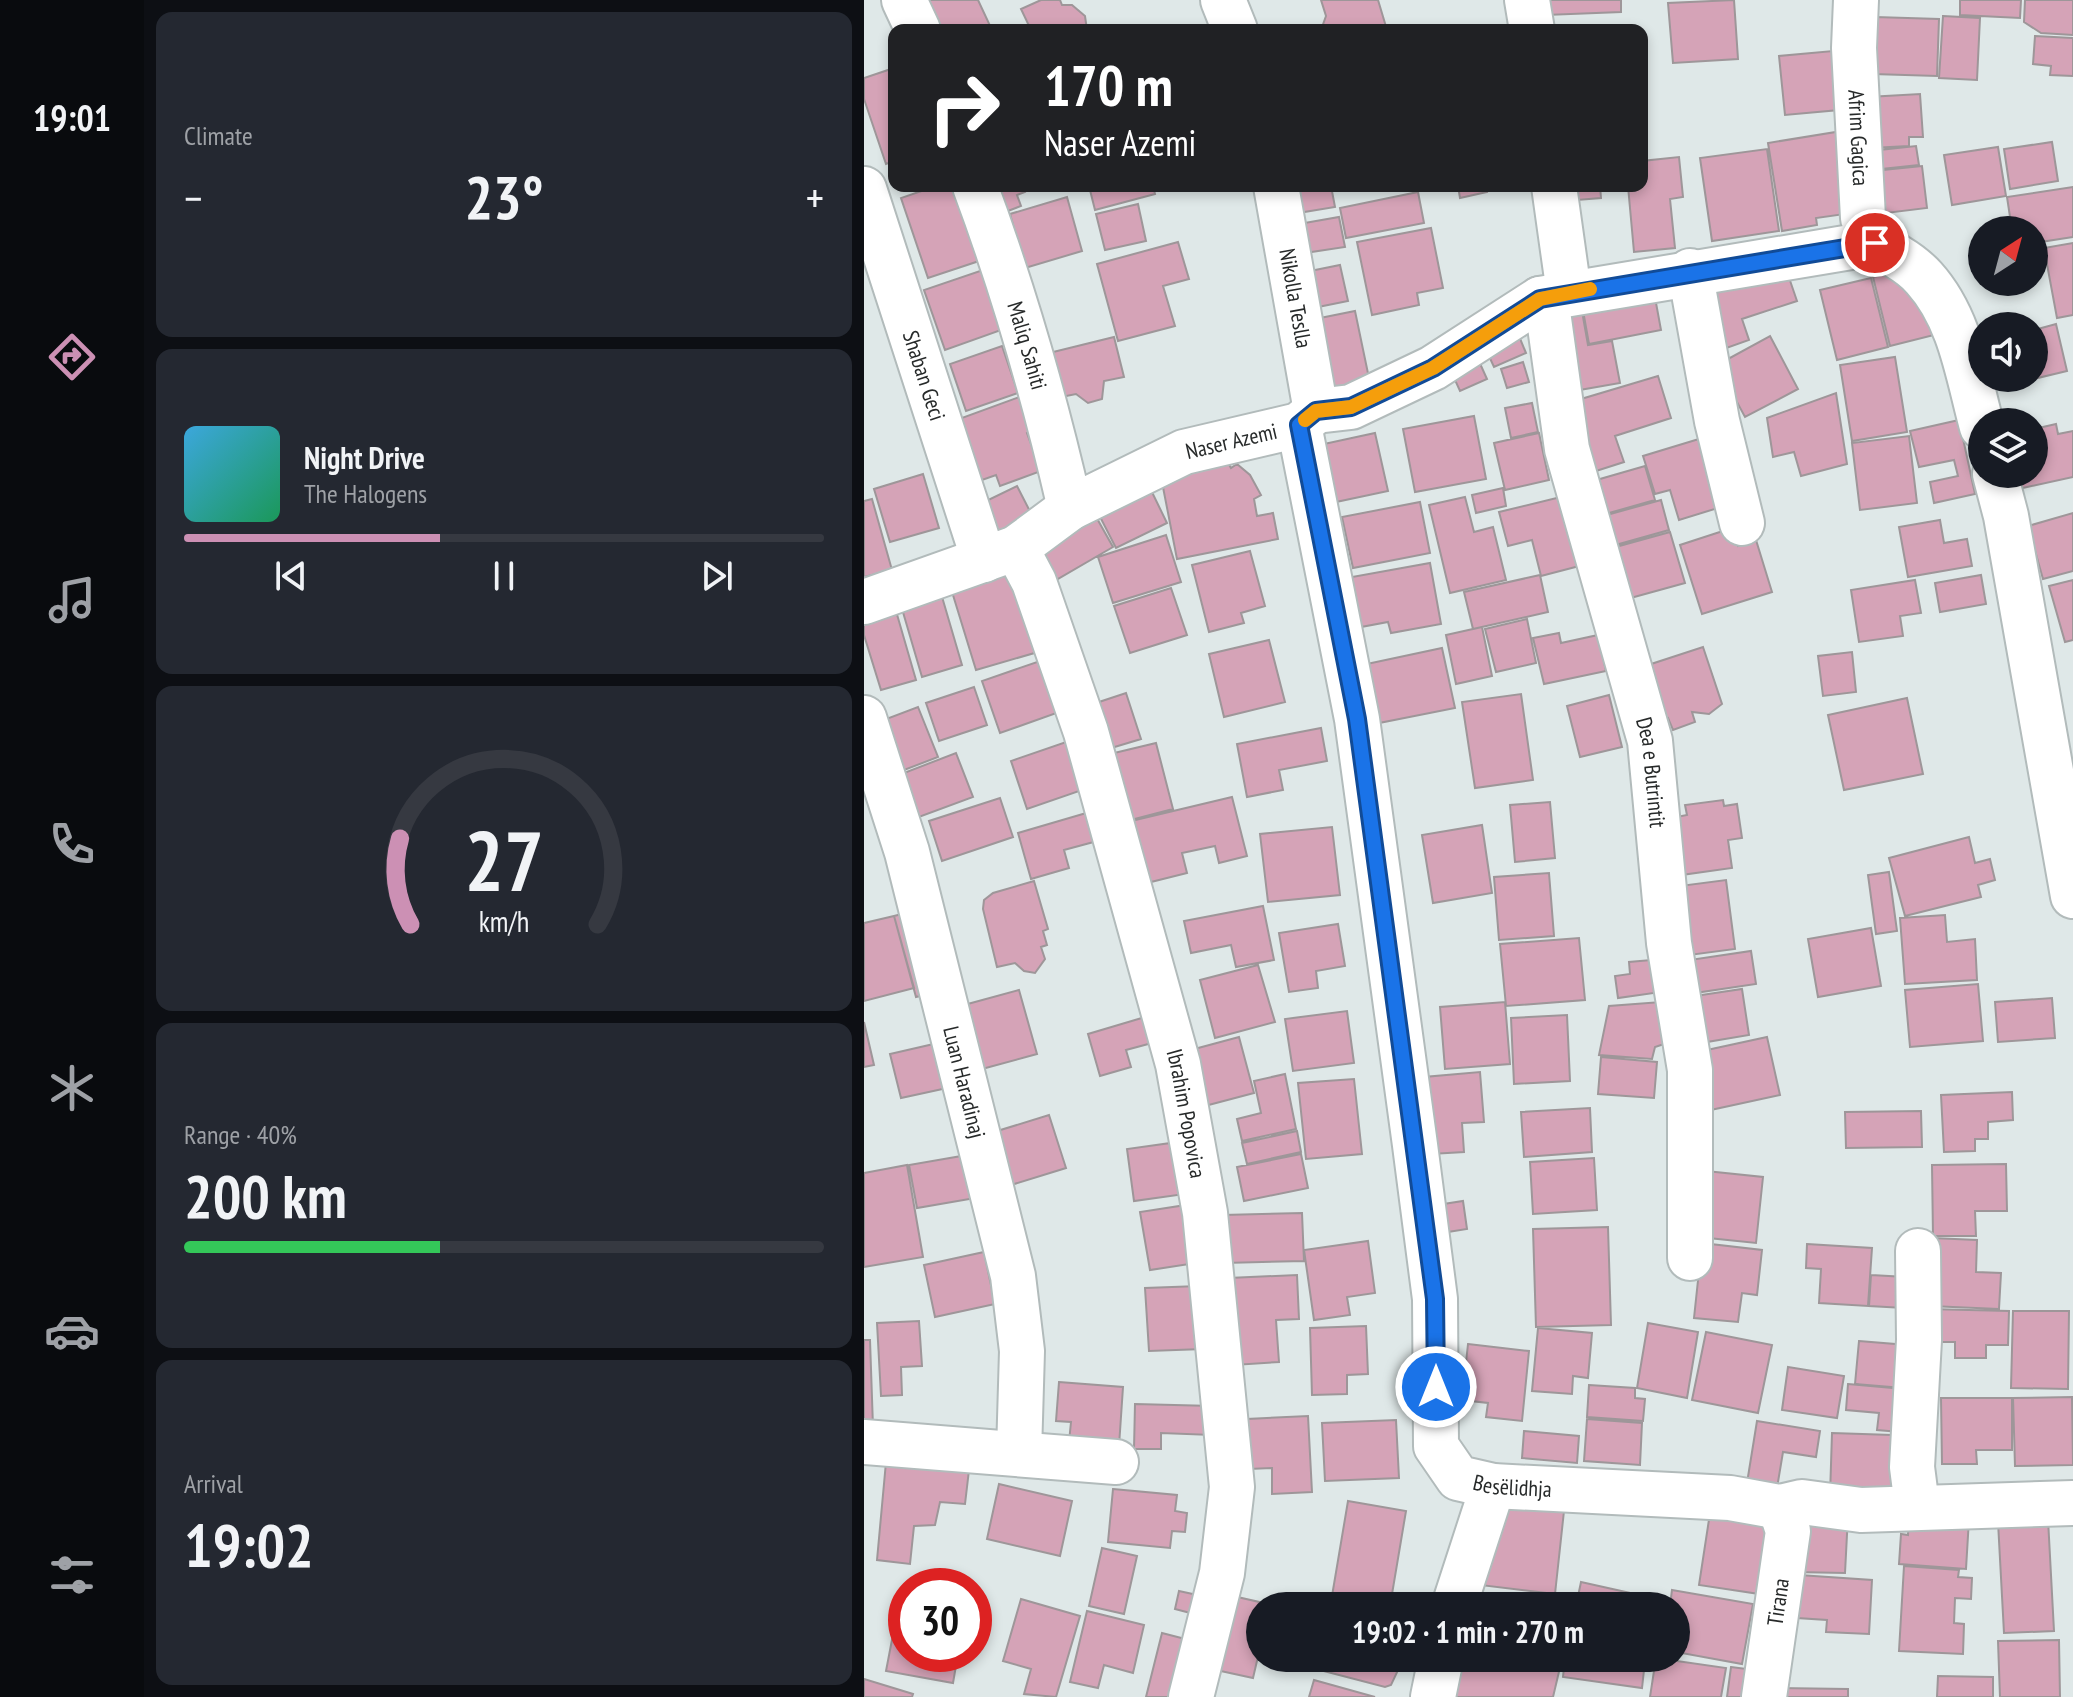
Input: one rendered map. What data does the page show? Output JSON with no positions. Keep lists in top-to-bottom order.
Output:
{
  "streets": {
    "street": [
      "Afrim Gagica",
      "Nikolla Teslla",
      "Maliq Sahiti",
      "Shaban Geci",
      "Naser Azemi",
      "Dea e Butrintit",
      "Luan Haradinaj",
      "Ibrahim Popovica",
      "Besëlidhja",
      "Tirana"
    ]
  },
  "crossings": [
    ["Afrim Gagica", "Naser Azemi"],
    ["Nikolla Teslla", "Naser Azemi"],
    ["Nikolla Teslla", "Besëlidhja"],
    ["Maliq Sahiti", "Naser Azemi"],
    ["Shaban Geci", "Naser Azemi"],
    ["Shaban Geci", "Ibrahim Popovica"],
    ["Naser Azemi", "Dea e Butrintit"],
    ["Naser Azemi", "Ibrahim Popovica"],
    ["Naser Azemi", "Besëlidhja"],
    ["Besëlidhja", "Tirana"]
  ],
  "north": "top right",
  "page": {
    "tabs": "19:01",
    "tile": [
      "Climate",
      ["Range · 40%", "200 km"],
      ["Arrival", "19:02"]
    ],
    "turn": ["170 m", "Naser Azemi"],
    "heat": ["−", "23°", "+"],
    "song": ["Night Drive", "The Halogens"],
    "limit": "30",
    "trip": "19:02 · 1 min · 270 m",
    "gauge": ["27", "km/h"]
  }
}
